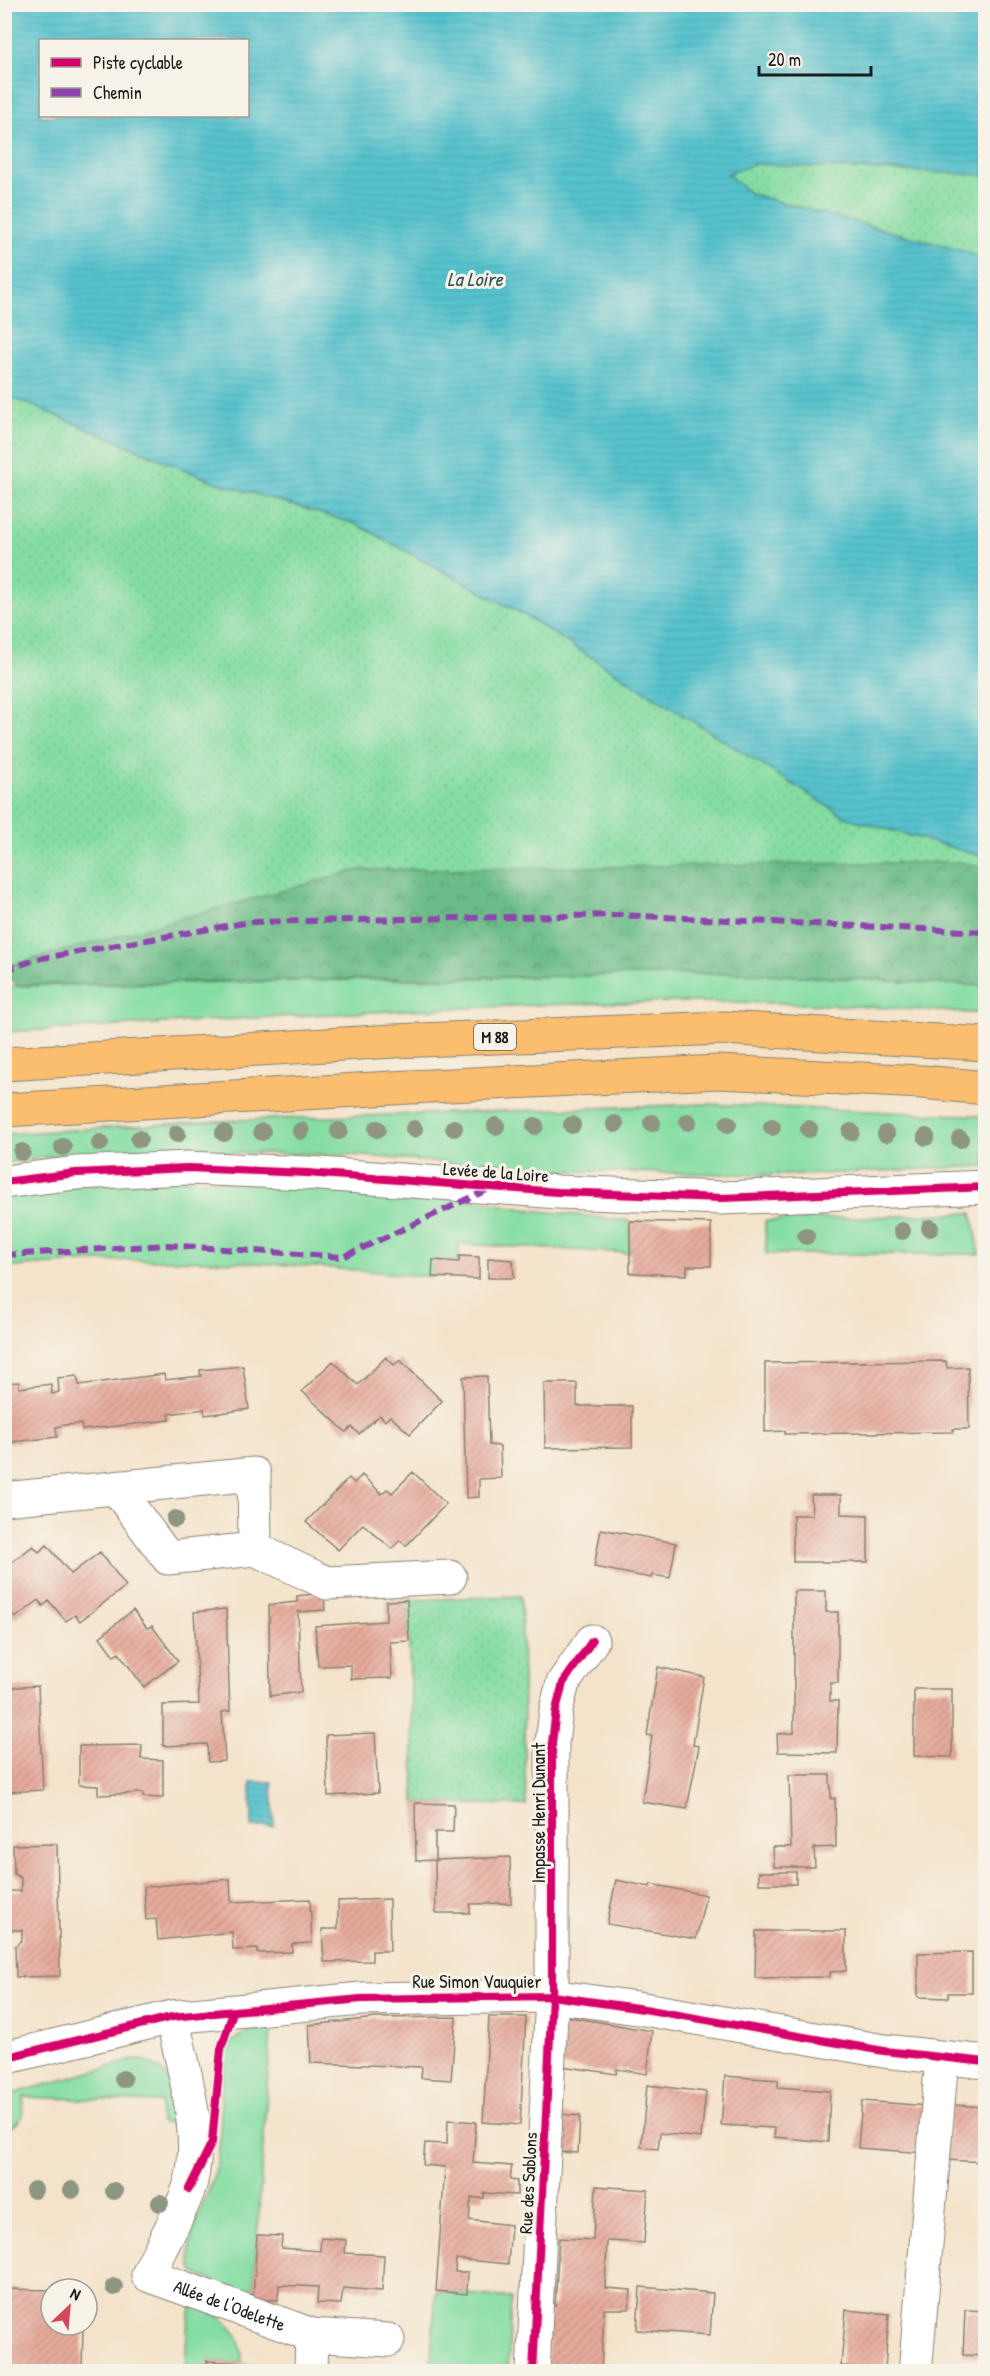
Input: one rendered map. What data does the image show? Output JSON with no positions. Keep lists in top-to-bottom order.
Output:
{
  "streets": {
    "highway": ["M 88"],
    "street": [
      "Levée de la Loire",
      "Impasse Henri Dunant",
      "Rue Simon Vauquier",
      "Rue des Sablons",
      "Allée de l'Odelette"
    ]
  },
  "crossings": [
    ["Impasse Henri Dunant", "Rue Simon Vauquier"],
    ["Impasse Henri Dunant", "Rue des Sablons"],
    ["Rue Simon Vauquier", "Rue des Sablons"],
    ["Rue Simon Vauquier", "Allée de l'Odelette"]
  ],
  "water": ["La Loire"],
  "legend": ["Piste cyclable", "Chemin"],
  "scale_bar": "20 m",
  "north": "top right"
}
